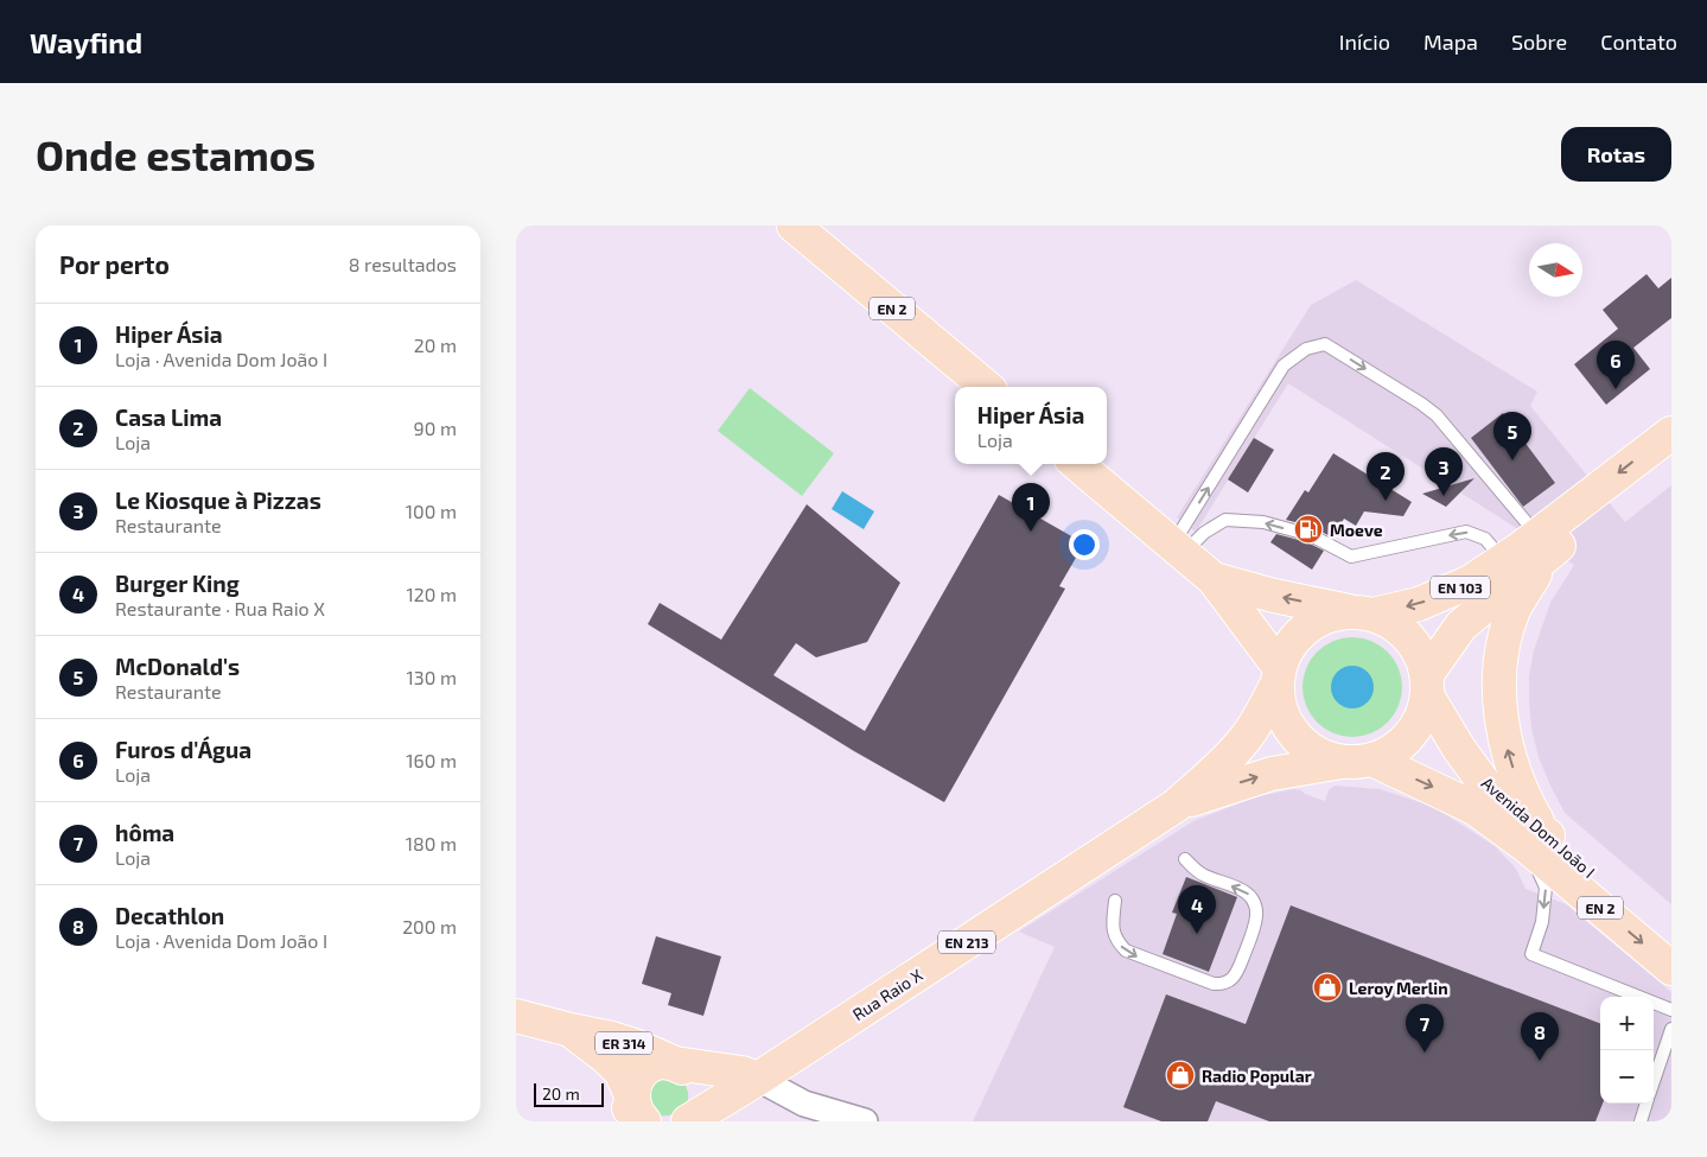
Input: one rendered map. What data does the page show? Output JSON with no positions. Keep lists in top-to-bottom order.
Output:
{
  "streets": {
    "main road": [
      "EN 2",
      "EN 103",
      "Avenida Dom João I",
      "EN 213",
      "Rua Raio X",
      "ER 314"
    ]
  },
  "crossings": [
    ["EN 2", "EN 103"],
    ["EN 2", "Avenida Dom João I"],
    ["EN 2", "Rua Raio X"],
    ["EN 103", "Avenida Dom João I"],
    ["EN 103", "Rua Raio X"],
    ["Avenida Dom João I", "Rua Raio X"],
    ["EN 213", "Rua Raio X"],
    ["EN 213", "ER 314"]
  ],
  "places": {
    "fuel station": ["Moeve"],
    "shop": ["Leroy Merlin", "Radio Popular"]
  },
  "scale_bar": "20 m",
  "north": "right",
  "page": {
    "header": "Wayfind",
    "nav": [
      "Início",
      "Mapa",
      "Sobre",
      "Contato"
    ],
    "buttons": "Rotas",
    "title": "Onde estamos",
    "heading": ["Por perto", "8 resultados"],
    "list": [
      {
        "mark": "1",
        "name": "Hiper Ásia",
        "note": "Loja · Avenida Dom João I",
        "value": "20 m"
      },
      {
        "mark": "2",
        "name": "Casa Lima",
        "note": "Loja",
        "value": "90 m"
      },
      {
        "mark": "3",
        "name": "Le Kiosque à Pizzas",
        "note": "Restaurante",
        "value": "100 m"
      },
      {
        "mark": "4",
        "name": "Burger King",
        "note": "Restaurante · Rua Raio X",
        "value": "120 m"
      },
      {
        "mark": "5",
        "name": "McDonald's",
        "note": "Restaurante",
        "value": "130 m"
      },
      {
        "mark": "6",
        "name": "Furos d'Água",
        "note": "Loja",
        "value": "160 m"
      },
      {
        "mark": "7",
        "name": "hôma",
        "note": "Loja",
        "value": "180 m"
      },
      {
        "mark": "8",
        "name": "Decathlon",
        "note": "Loja · Avenida Dom João I",
        "value": "200 m"
      }
    ],
    "pins": [
      "6",
      "5",
      "3",
      "2",
      "1",
      "4",
      "7",
      "8"
    ],
    "popup": ["Hiper Ásia", "Loja"],
    "map_buttons": ["+", "−"],
    "scale": "20 m"
  }
}
